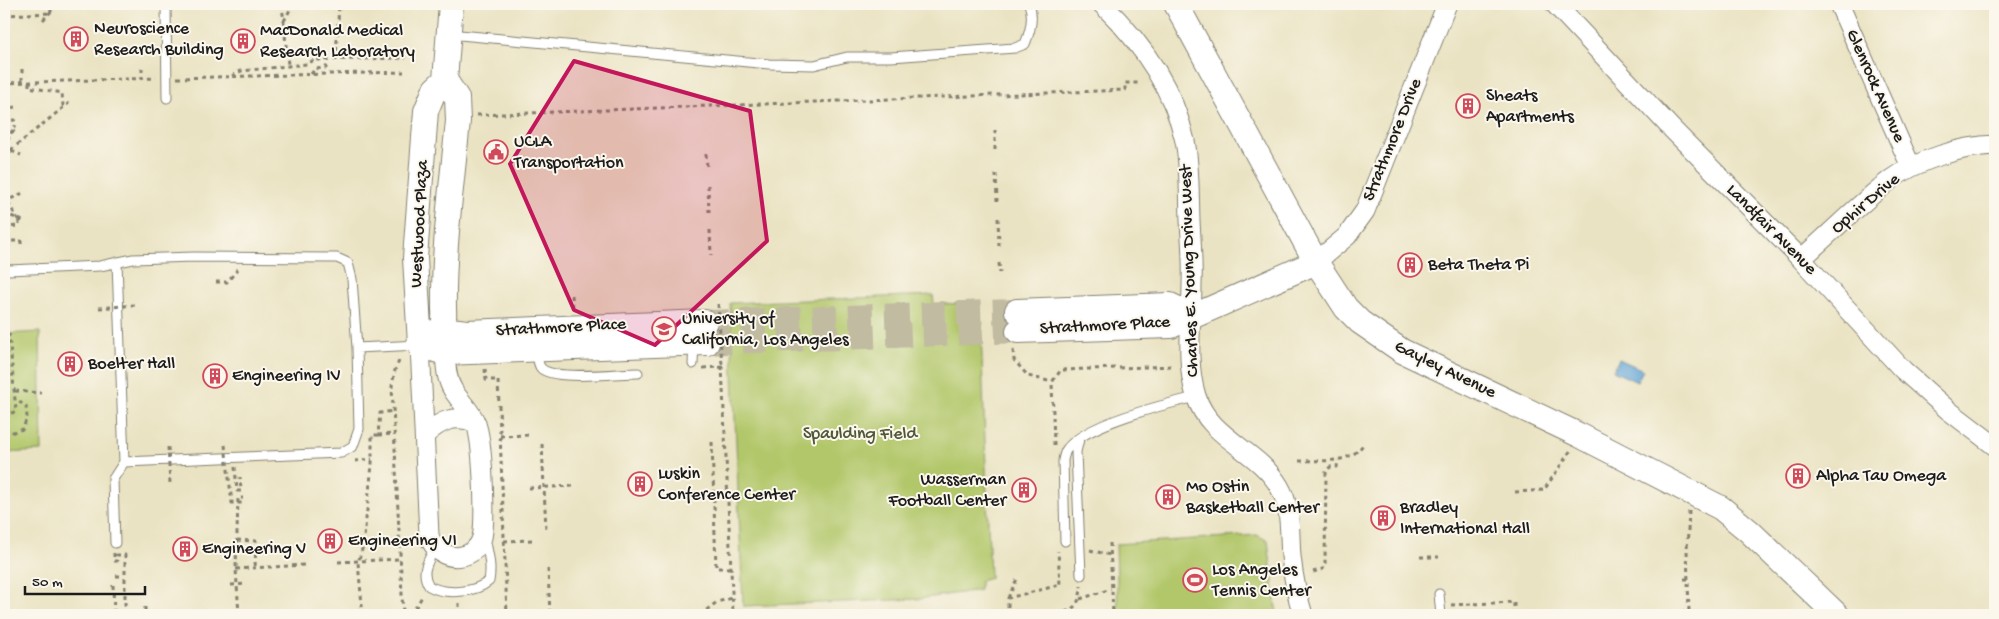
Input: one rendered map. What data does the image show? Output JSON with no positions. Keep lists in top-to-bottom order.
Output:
{
  "streets": {
    "street": [
      "Glenrock Avenue",
      "Strathmore Drive",
      "Ophir Drive",
      "Westwood Plaza",
      "Landfair Avenue",
      "Charles E. Young Drive West",
      "Strathmore Place",
      "Gayley Avenue"
    ]
  },
  "crossings": [
    ["Glenrock Avenue", "Ophir Drive"],
    ["Strathmore Drive", "Strathmore Place"],
    ["Strathmore Drive", "Gayley Avenue"],
    ["Ophir Drive", "Landfair Avenue"],
    ["Westwood Plaza", "Strathmore Place"],
    ["Charles E. Young Drive West", "Strathmore Place"],
    ["Strathmore Place", "Gayley Avenue"]
  ],
  "parks": ["Spaulding Field"],
  "places": {
    "building": [
      "Neuroscience Research Building",
      "MacDonald Medical Research Laboratory",
      "Sheats Apartments",
      "Beta Theta Pi",
      "Boelter Hall",
      "Engineering IV",
      "Alpha Tau Omega",
      "Luskin Conference Center",
      "Wasserman Football Center",
      "Mo Ostin Basketball Center",
      "Bradley International Hall",
      "Engineering VI",
      "Engineering V"
    ],
    "public building": ["UCLA Transportation"],
    "school or university": ["University of California, Los Angeles"],
    "sports": ["Los Angeles Tennis Center"]
  },
  "scale_bar": "50 m"
}
